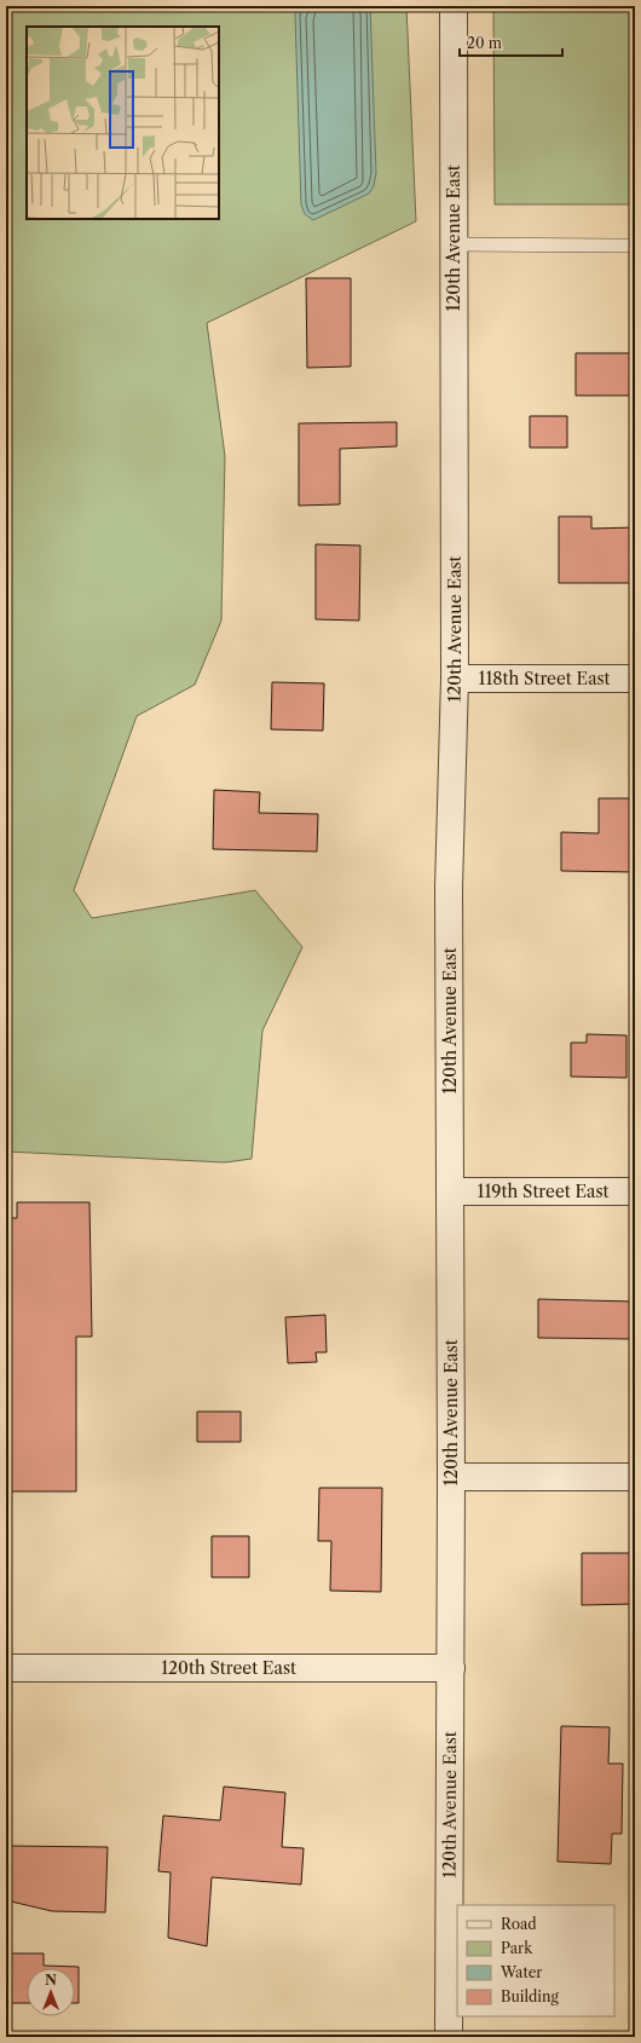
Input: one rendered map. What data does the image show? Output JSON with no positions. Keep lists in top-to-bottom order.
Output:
{
  "streets": {
    "street": [
      "120th Avenue East",
      "118th Street East",
      "119th Street East",
      "120th Street East"
    ]
  },
  "crossings": [
    ["120th Avenue East", "118th Street East"],
    ["120th Avenue East", "119th Street East"],
    ["120th Avenue East", "120th Street East"]
  ],
  "legend": [
    "Road",
    "Park",
    "Water",
    "Building"
  ],
  "scale_bar": "20 m",
  "north": "top"
}
